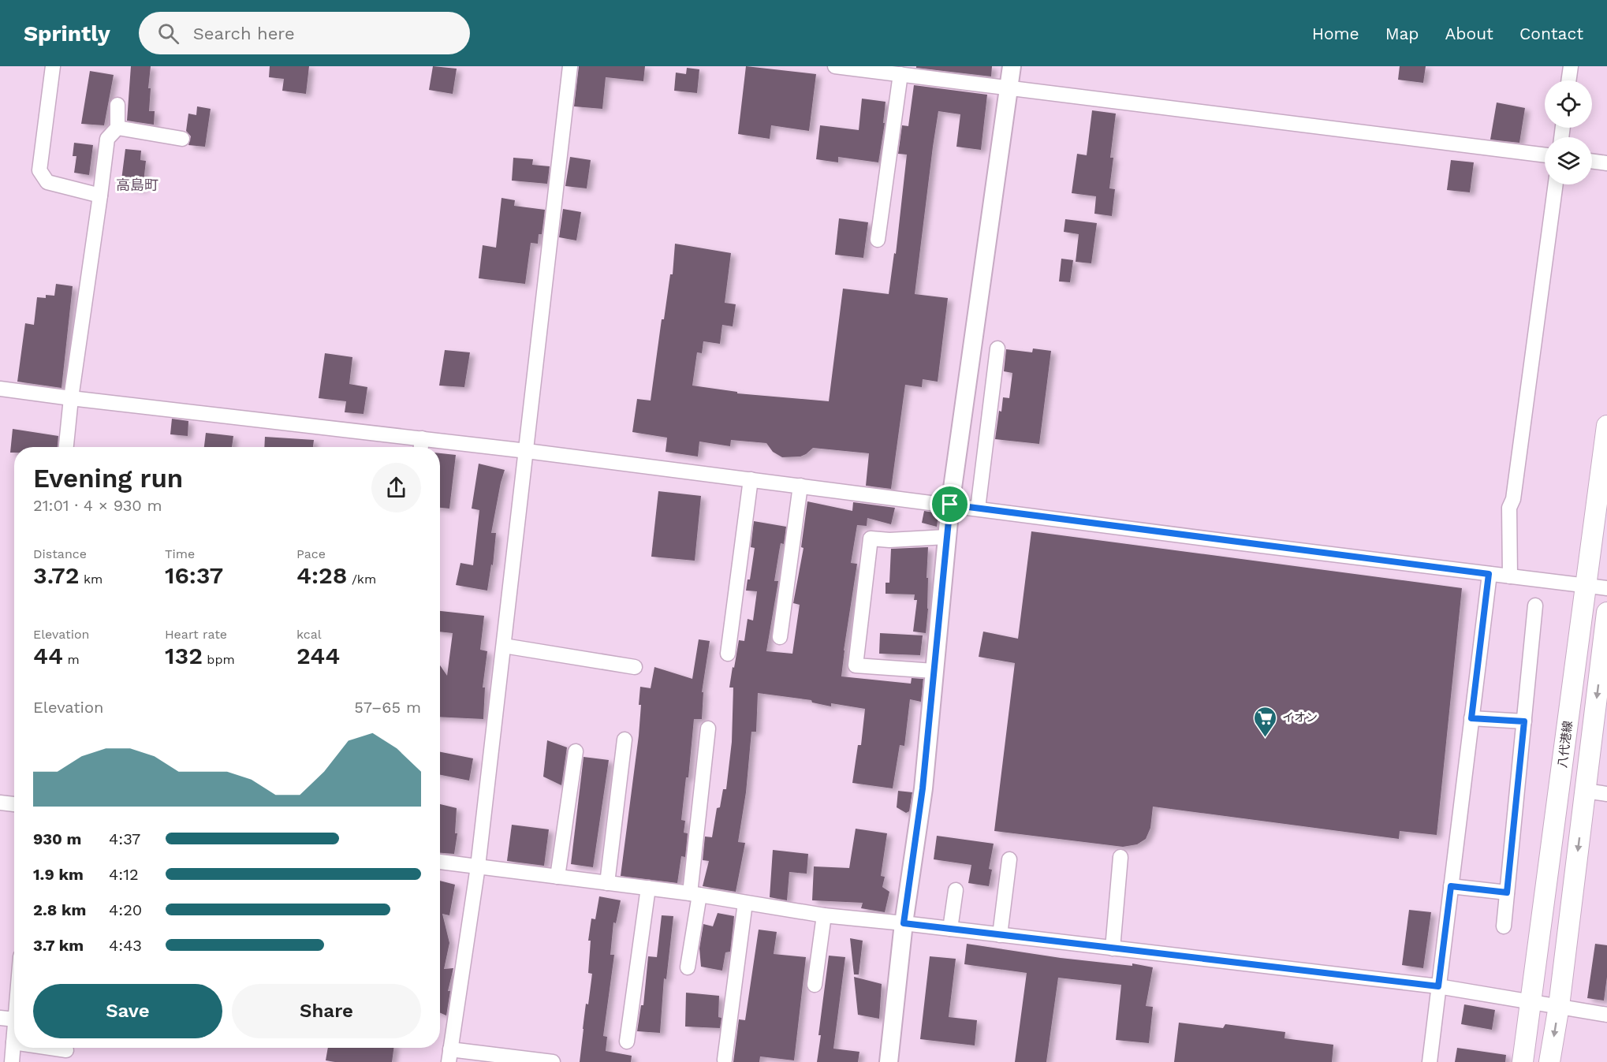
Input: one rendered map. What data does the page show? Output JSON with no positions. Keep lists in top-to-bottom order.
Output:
{
  "streets": {
    "main road": ["八代港線"]
  },
  "districts": ["高島町"],
  "places": {
    "supermarket": ["イオン"]
  },
  "page": {
    "header": "Sprintly",
    "search": "Search here",
    "nav": [
      "Home",
      "Map",
      "About",
      "Contact"
    ],
    "heading": ["Evening run", "21:01 · 4 × 930 m"],
    "stats": [
      ["Distance", "3.72 km"],
      ["Time", "16:37"],
      ["Pace", "4:28 /km"],
      ["Elevation", "44 m"],
      ["Heart rate", "132 bpm"],
      ["kcal", "244"]
    ],
    "chart": ["Elevation", "57–65 m"],
    "list": [
      {
        "name": "930 m",
        "note": "4:37"
      },
      {
        "name": "1.9 km",
        "note": "4:12"
      },
      {
        "name": "2.8 km",
        "note": "4:20"
      },
      {
        "name": "3.7 km",
        "note": "4:43"
      }
    ],
    "buttons": ["Save", "Share"]
  }
}
